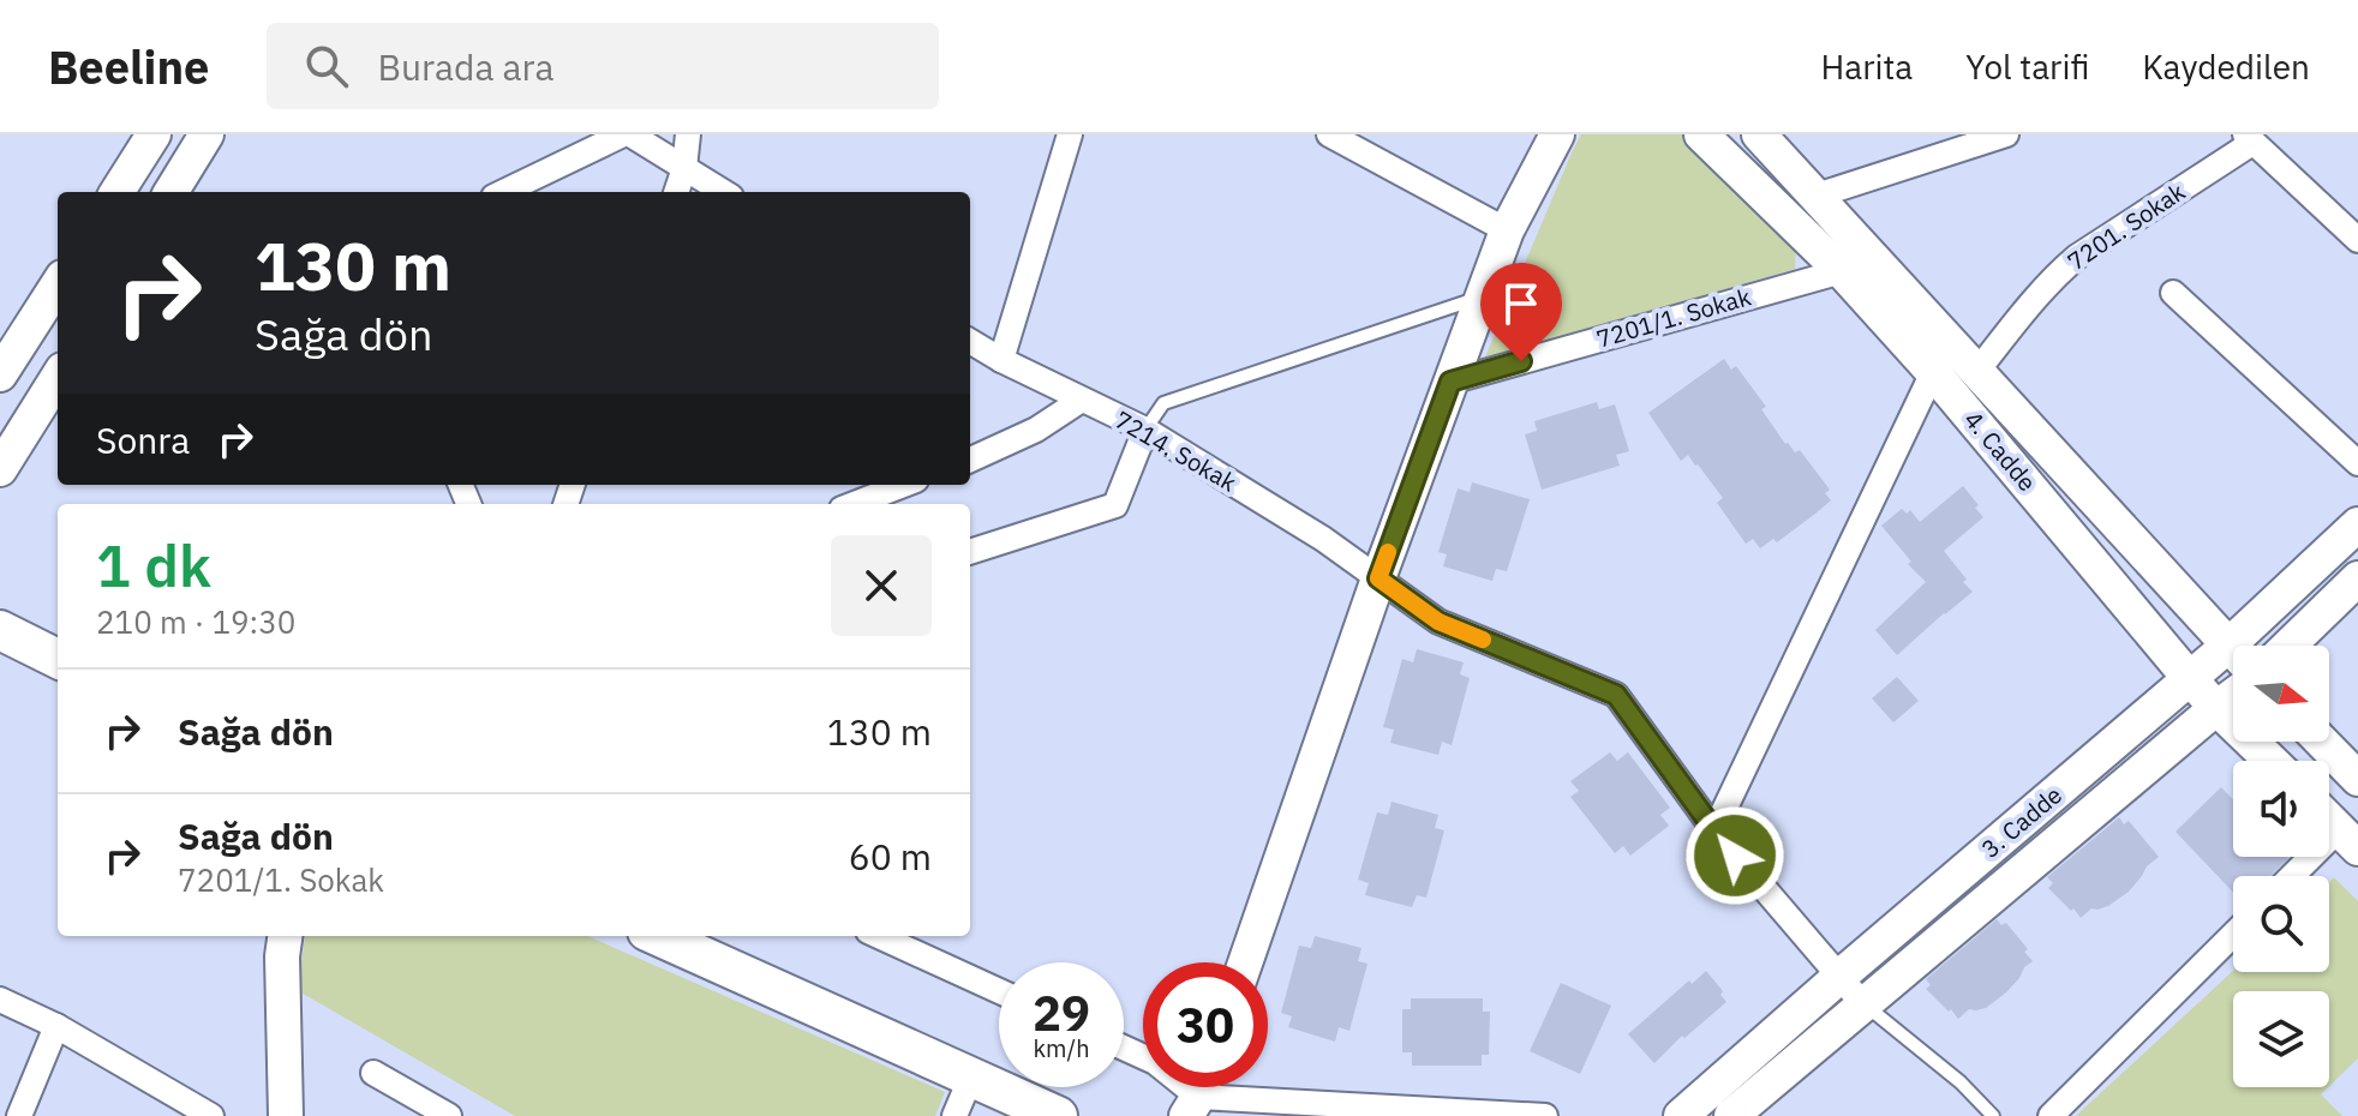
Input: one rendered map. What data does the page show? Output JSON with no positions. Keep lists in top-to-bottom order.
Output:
{
  "streets": {
    "street": [
      "7201. Sokak",
      "7201/1. Sokak",
      "7214. Sokak",
      "4. Cadde",
      "3. Cadde"
    ]
  },
  "crossings": [
    ["7201. Sokak", "4. Cadde"],
    ["7201/1. Sokak", "4. Cadde"],
    ["7214. Sokak", "3. Cadde"],
    ["4. Cadde", "3. Cadde"]
  ],
  "north": "right",
  "page": {
    "header": "Beeline",
    "search": "Burada ara",
    "nav": ["Harita", "Yol tarifi", "Kaydedilen"],
    "turn": ["130 m", "Sağa dön"],
    "then": "Sonra",
    "heading": ["1 dk", "210 m · 19:30"],
    "list": [
      {
        "name": "Sağa dön",
        "value": "130 m"
      },
      {
        "name": "Sağa dön",
        "note": "7201/1. Sokak",
        "value": "60 m"
      }
    ],
    "speed": "29 km/h",
    "limit": "30"
  }
}
